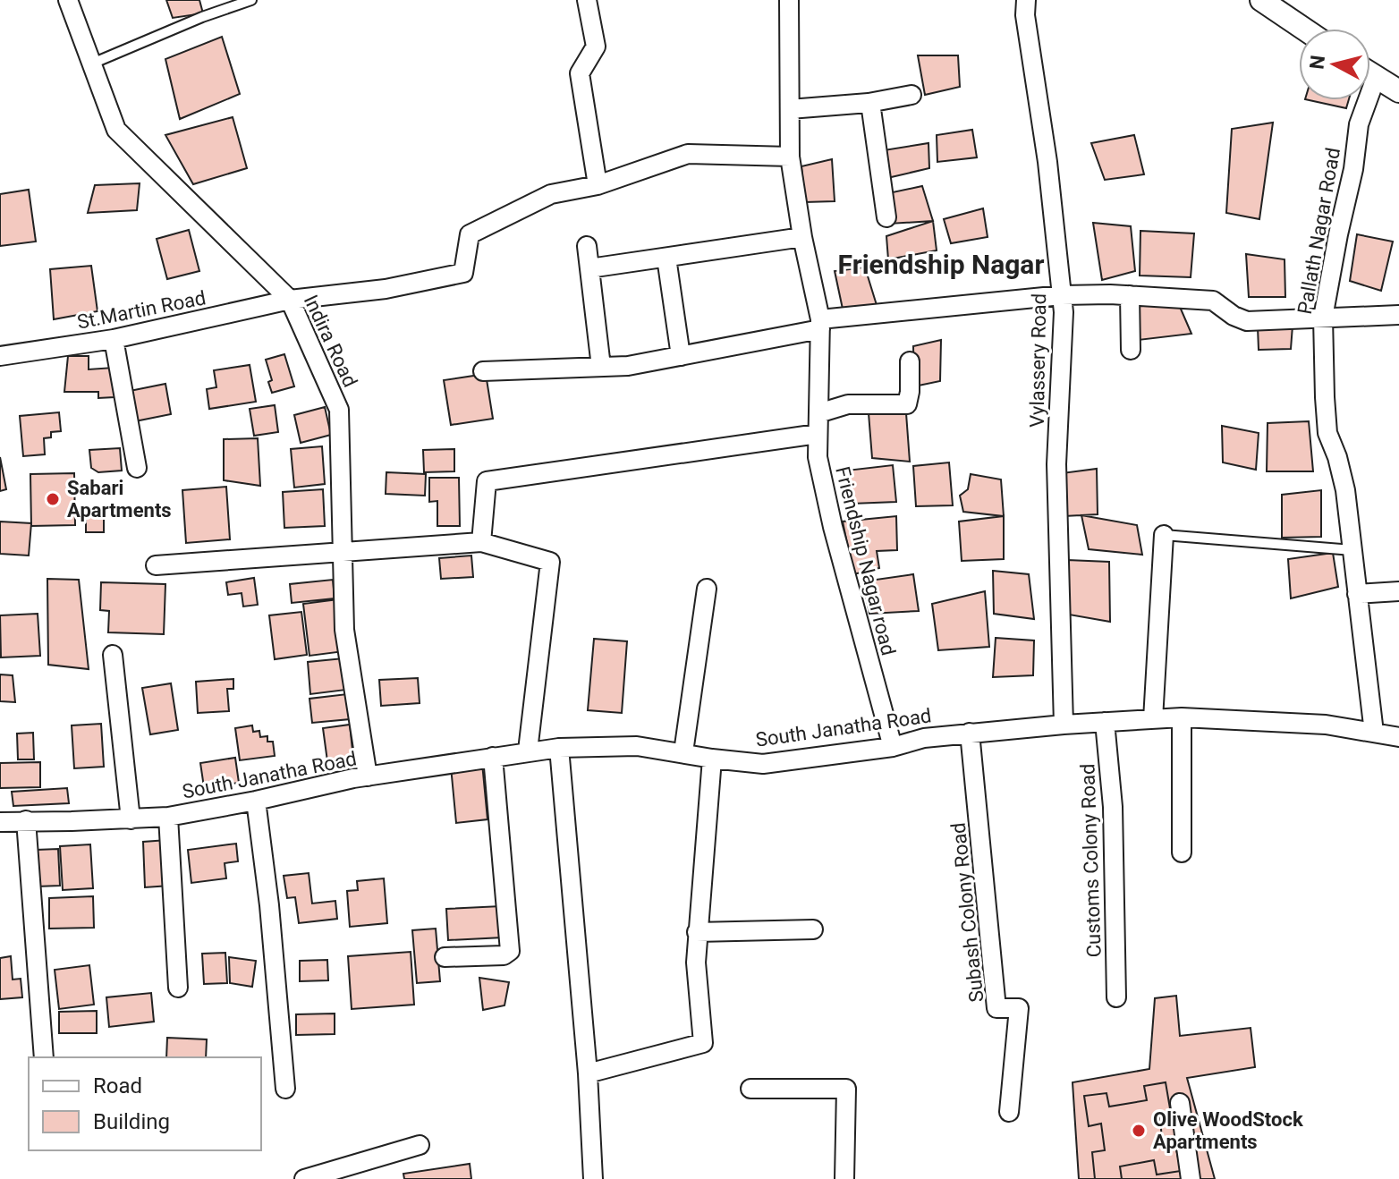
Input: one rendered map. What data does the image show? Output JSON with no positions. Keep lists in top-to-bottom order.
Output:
{
  "streets": {
    "street": [
      "Pallath Nagar Road",
      "St.Martin Road",
      "Indira Road",
      "Vylassery Road",
      "Friendship Nagar road",
      "South Janatha Road",
      "Customs Colony Road",
      "Subash Colony Road"
    ]
  },
  "crossings": [
    ["Pallath Nagar Road", "South Janatha Road"],
    ["St.Martin Road", "Indira Road"],
    ["Indira Road", "South Janatha Road"],
    ["Vylassery Road", "South Janatha Road"],
    ["Friendship Nagar road", "South Janatha Road"],
    ["South Janatha Road", "Customs Colony Road"],
    ["South Janatha Road", "Subash Colony Road"]
  ],
  "districts": ["Friendship Nagar"],
  "places": ["Sabari Apartments", "Olive WoodStock Apartments"],
  "legend": ["Road", "Building"],
  "north": "left"
}
